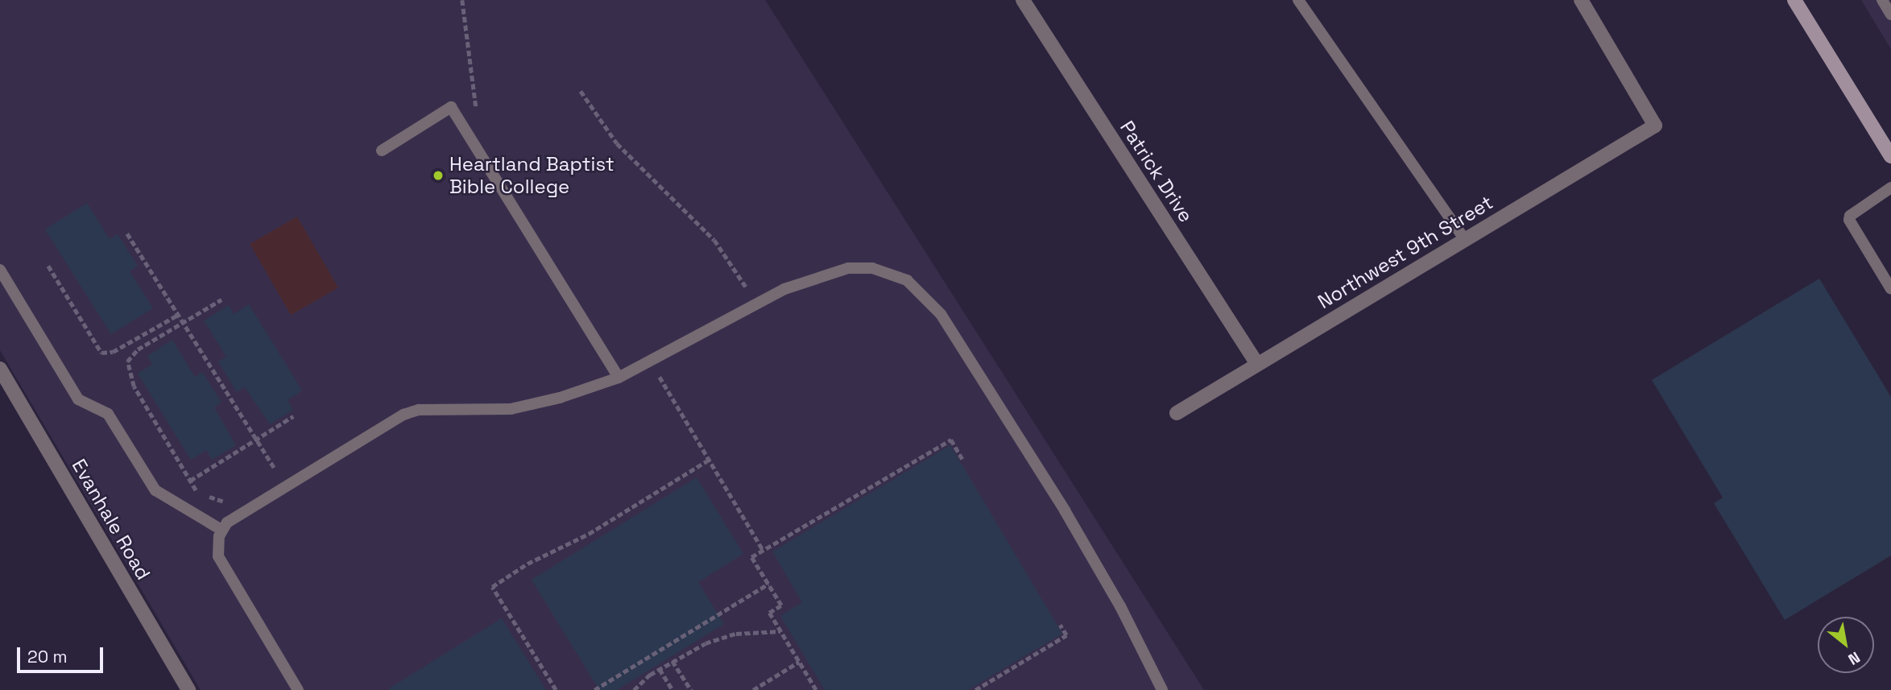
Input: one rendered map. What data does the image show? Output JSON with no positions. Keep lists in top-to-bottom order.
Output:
{
  "streets": {
    "street": ["Patrick Drive", "Northwest 9th Street", "Evanhale Road"]
  },
  "crossings": [
    ["Patrick Drive", "Northwest 9th Street"]
  ],
  "places": ["Heartland Baptist Bible College"],
  "scale_bar": "20 m",
  "north": "bottom right"
}
